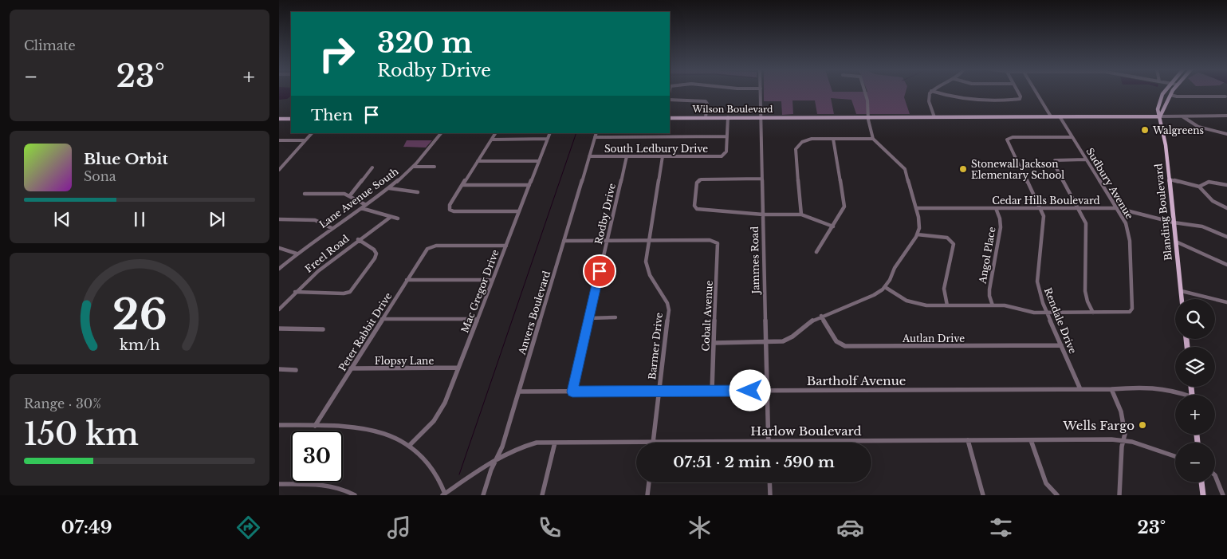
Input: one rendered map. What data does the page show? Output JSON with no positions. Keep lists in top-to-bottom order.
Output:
{
  "streets": {
    "main road": ["Wilson Boulevard", "Blanding Boulevard"],
    "street": [
      "South Ledbury Drive",
      "Sudbury Avenue",
      "Lane Avenue South",
      "Cedar Hills Boulevard",
      "Rodby Drive",
      "Freel Road",
      "Angol Place",
      "Jammes Road",
      "Mac Gregor Drive",
      "Anvers Boulevard",
      "Cobalt Avenue",
      "Rendale Drive",
      "Peter Rabbit Drive",
      "Autlan Drive",
      "Barmer Drive",
      "Flopsy Lane",
      "Bartholf Avenue",
      "Harlow Boulevard"
    ]
  },
  "crossings": [
    ["Wilson Boulevard", "Sudbury Avenue"],
    ["Wilson Boulevard", "Blanding Boulevard"],
    ["Wilson Boulevard", "Jammes Road"],
    ["South Ledbury Drive", "Rodby Drive"],
    ["South Ledbury Drive", "Anvers Boulevard"],
    ["South Ledbury Drive", "Barmer Drive"],
    ["Sudbury Avenue", "Cedar Hills Boulevard"],
    ["Sudbury Avenue", "Rendale Drive"],
    ["Cedar Hills Boulevard", "Blanding Boulevard"],
    ["Cedar Hills Boulevard", "Angol Place"],
    ["Cedar Hills Boulevard", "Rendale Drive"],
    ["Rodby Drive", "Bartholf Avenue"],
    ["Jammes Road", "Bartholf Avenue"],
    ["Jammes Road", "Harlow Boulevard"],
    ["Mac Gregor Drive", "Peter Rabbit Drive"],
    ["Mac Gregor Drive", "Flopsy Lane"],
    ["Anvers Boulevard", "Bartholf Avenue"],
    ["Anvers Boulevard", "Harlow Boulevard"],
    ["Cobalt Avenue", "Barmer Drive"],
    ["Cobalt Avenue", "Bartholf Avenue"],
    ["Rendale Drive", "Autlan Drive"],
    ["Rendale Drive", "Bartholf Avenue"],
    ["Peter Rabbit Drive", "Flopsy Lane"],
    ["Barmer Drive", "Bartholf Avenue"],
    ["Barmer Drive", "Harlow Boulevard"]
  ],
  "places": ["Walgreens", "Stonewall Jackson Elementary School", "Wells Fargo"],
  "page": {
    "tile": [
      "Climate",
      ["Range · 30%", "150 km"]
    ],
    "turn": ["320 m", "Rodby Drive"],
    "heat": ["−", "23°", "+"],
    "then": "Then",
    "song": ["Blue Orbit", "Sona"],
    "map_buttons": ["+", "−"],
    "limit": "30",
    "trip": "07:51 · 2 min · 590 m",
    "tabs": ["07:49", "23°"],
    "gauge": ["26", "km/h"]
  }
}
